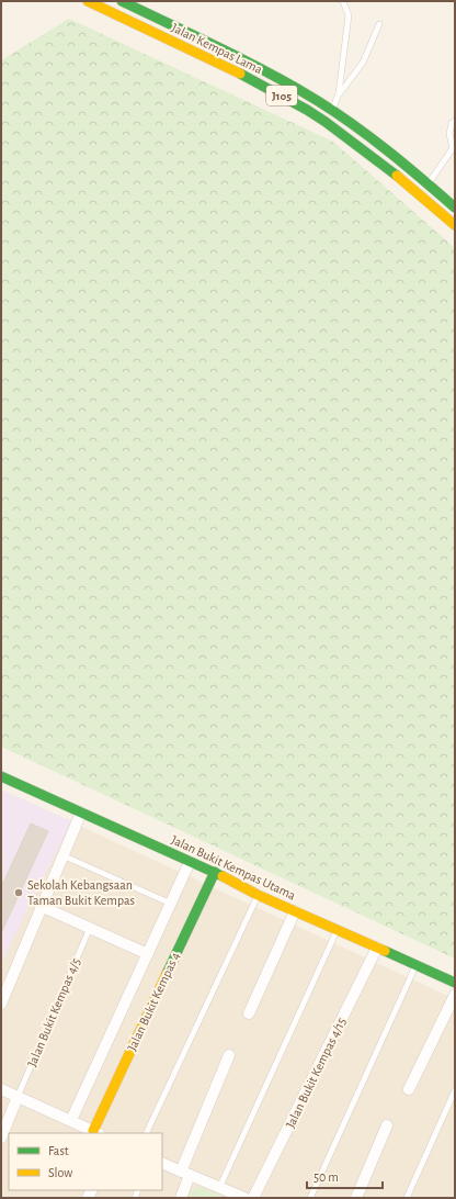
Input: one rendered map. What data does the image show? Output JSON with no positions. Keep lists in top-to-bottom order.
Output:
{
  "streets": {
    "main road": [
      "Jalan Kempas Lama",
      "J105",
      "Jalan Bukit Kempas Utama",
      "Jalan Bukit Kempas 4"
    ],
    "street": ["Jalan Bukit Kempas 4/15"],
    "lane": ["Jalan Bukit Kempas 4/5"]
  },
  "crossings": [
    ["Jalan Bukit Kempas Utama", "Jalan Bukit Kempas 4"],
    ["Jalan Bukit Kempas Utama", "Jalan Bukit Kempas 4/15"]
  ],
  "places": ["Sekolah Kebangsaan Taman Bukit Kempas"],
  "legend": ["Fast", "Slow"],
  "scale_bar": "50 m"
}
